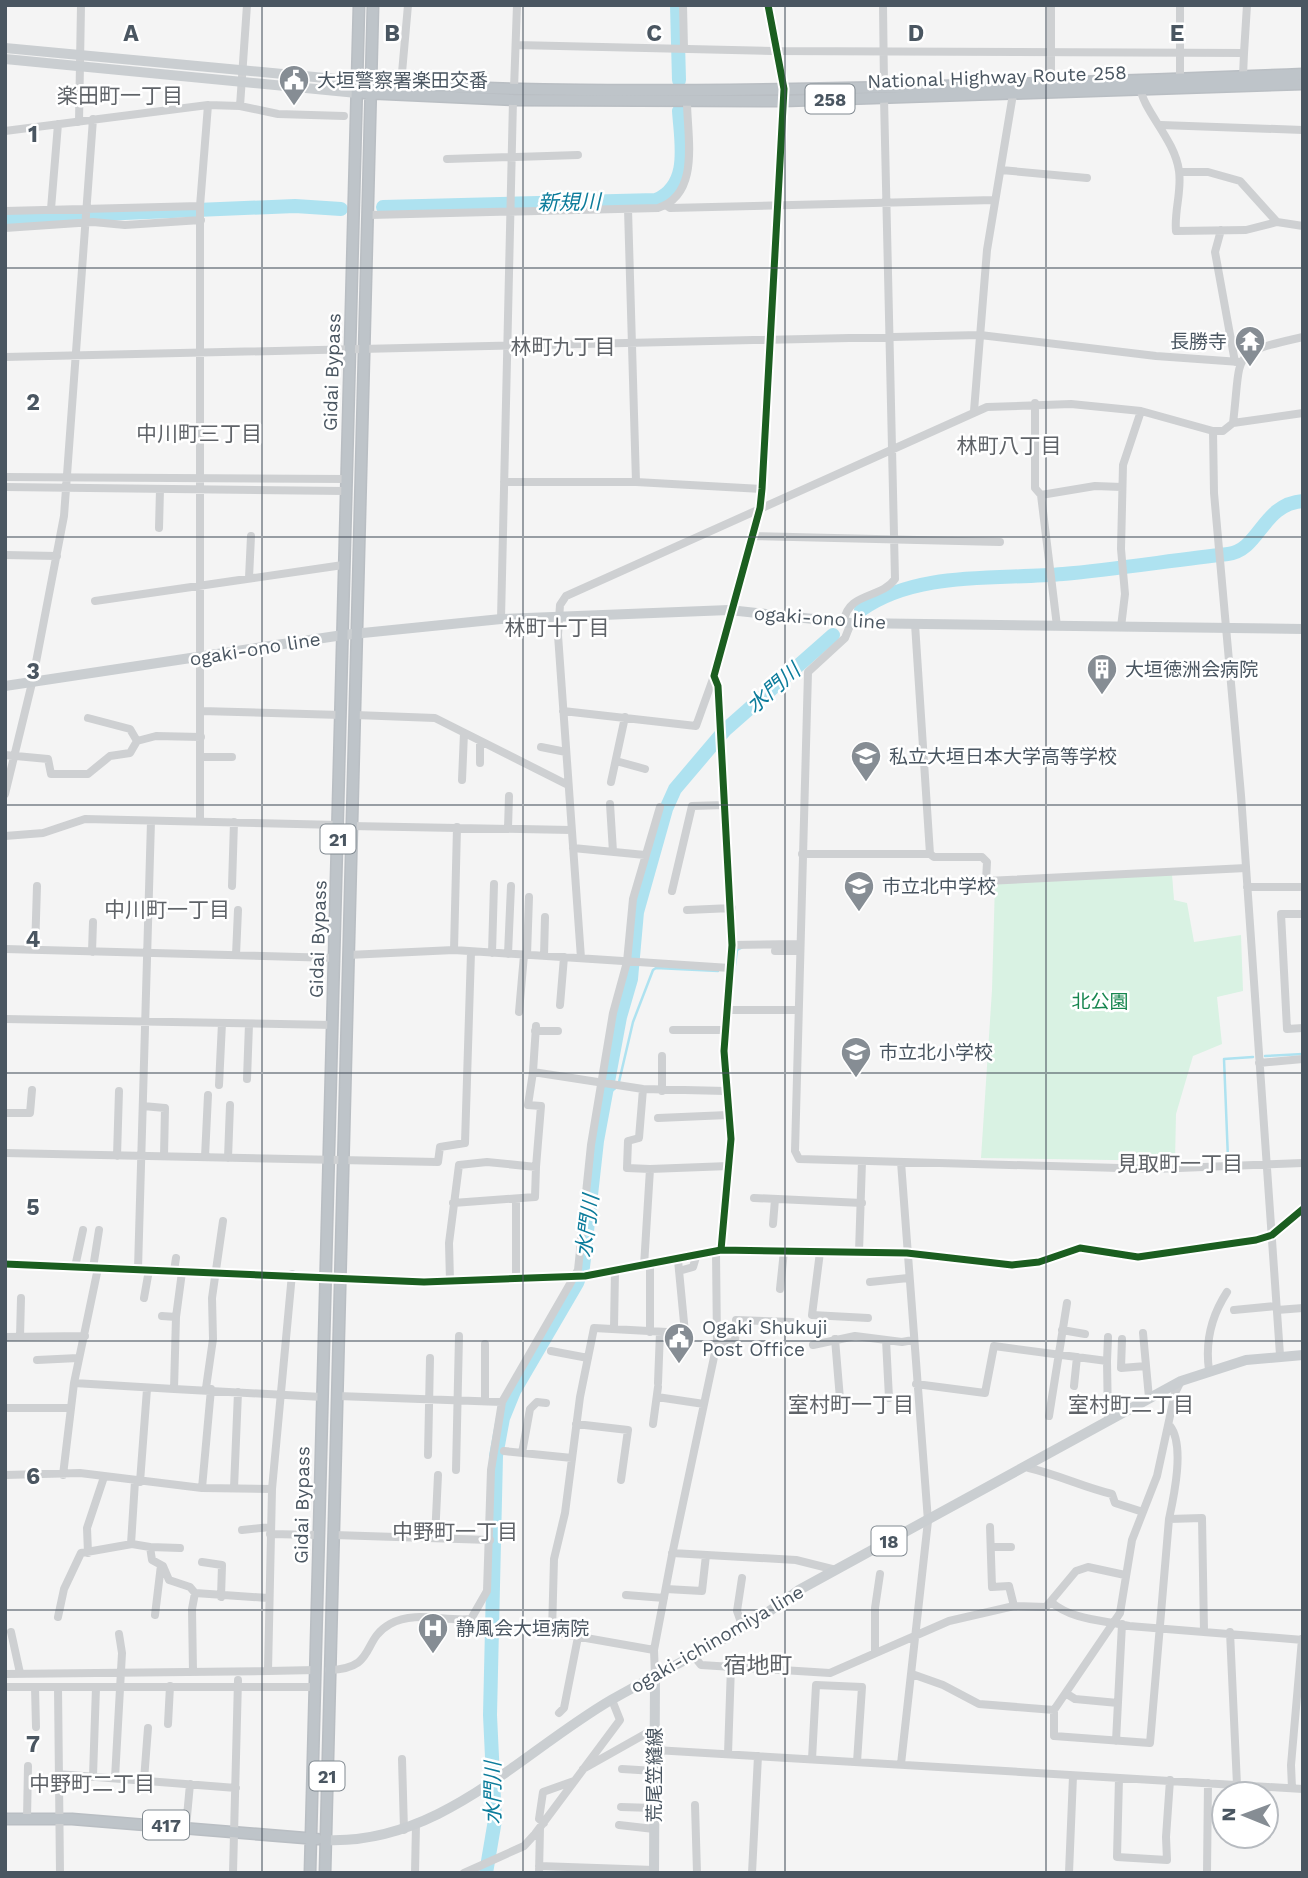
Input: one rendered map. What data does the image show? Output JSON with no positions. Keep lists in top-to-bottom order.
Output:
{
  "streets": {
    "highway": [
      "National Highway Route 258",
      "258",
      "Gidai Bypass",
      "21",
      "417"
    ],
    "main road": [
      "ogaki-ono line",
      "18",
      "ogaki-ichinomiya line",
      "荒尾笠縫線"
    ]
  },
  "crossings": [
    ["National Highway Route 258", "Gidai Bypass"],
    ["Gidai Bypass", "ogaki-ono line"],
    ["Gidai Bypass", "ogaki-ichinomiya line"],
    ["Gidai Bypass", "417"],
    ["ogaki-ichinomiya line", "荒尾笠縫線"],
    ["ogaki-ichinomiya line", "417"]
  ],
  "districts": [
    "楽田町一丁目",
    "林町九丁目",
    "中川町三丁目",
    "林町八丁目",
    "林町十丁目",
    "中川町一丁目",
    "見取町一丁目",
    "室村町一丁目",
    "室村町二丁目",
    "中野町一丁目",
    "宿地町",
    "中野町二丁目"
  ],
  "water": ["新規川", "水門川"],
  "parks": ["北公園"],
  "places": {
    "public building": ["大垣警察署楽田交番", "Ogaki Shukuji Post Office"],
    "temple": ["長勝寺"],
    "building": ["大垣徳洲会病院"],
    "school or university": ["私立大垣日本大学高等学校", "市立北中学校", "市立北小学校"],
    "hospital": ["静風会大垣病院"]
  },
  "north": "left",
  "grid": {
    "columns": [
      "A",
      "B",
      "C",
      "D",
      "E"
    ],
    "rows": [
      "1",
      "2",
      "3",
      "4",
      "5",
      "6",
      "7"
    ]
  }
}
